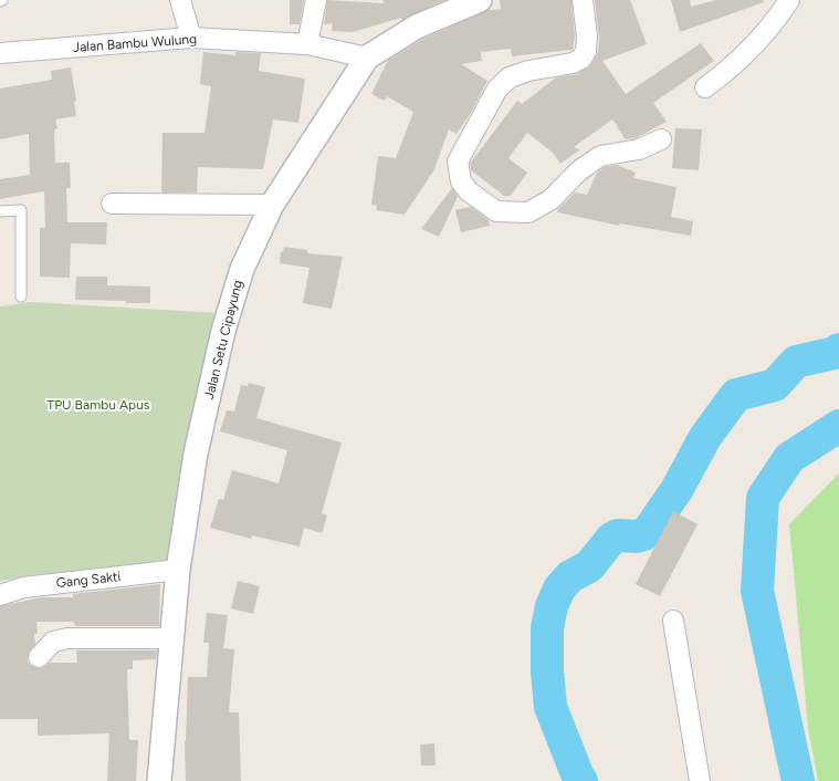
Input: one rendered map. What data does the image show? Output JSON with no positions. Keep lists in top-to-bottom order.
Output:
{
  "streets": {
    "street": ["Jalan Bambu Wulung", "Jalan Setu Cipayung", "Gang Sakti"]
  },
  "crossings": [
    ["Jalan Bambu Wulung", "Jalan Setu Cipayung"],
    ["Jalan Setu Cipayung", "Gang Sakti"]
  ],
  "parks": ["TPU Bambu Apus"]
}
